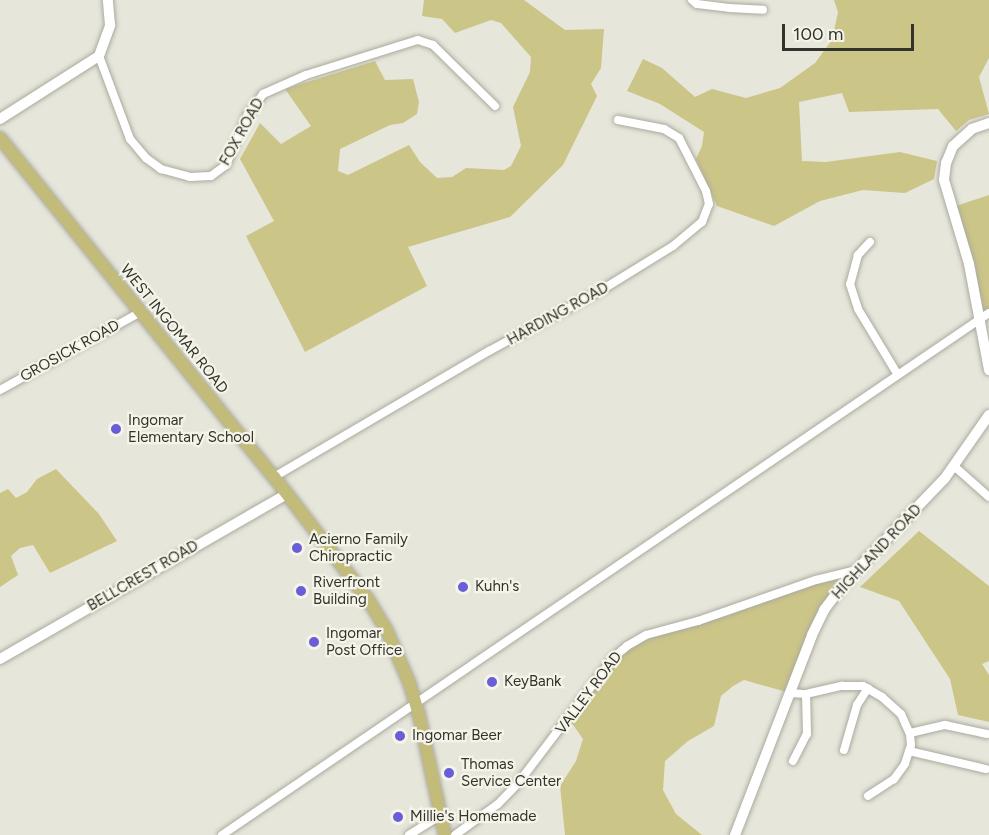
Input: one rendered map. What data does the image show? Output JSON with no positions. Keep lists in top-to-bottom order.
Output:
{
  "streets": {
    "main road": ["WEST INGOMAR ROAD"],
    "street": [
      "FOX ROAD",
      "HARDING ROAD",
      "GROSICK ROAD",
      "HIGHLAND ROAD",
      "BELLCREST ROAD",
      "VALLEY ROAD"
    ]
  },
  "crossings": [
    ["HARDING ROAD", "WEST INGOMAR ROAD"],
    ["WEST INGOMAR ROAD", "GROSICK ROAD"],
    ["WEST INGOMAR ROAD", "BELLCREST ROAD"],
    ["HIGHLAND ROAD", "VALLEY ROAD"]
  ],
  "places": [
    "Ingomar Elementary School",
    "Acierno Family Chiropractic",
    "Kuhn's",
    "Riverfront Building",
    "Ingomar Post Office",
    "KeyBank",
    "Ingomar Beer",
    "Thomas Service Center",
    "Millie's Homemade"
  ],
  "scale_bar": "100 m"
}
